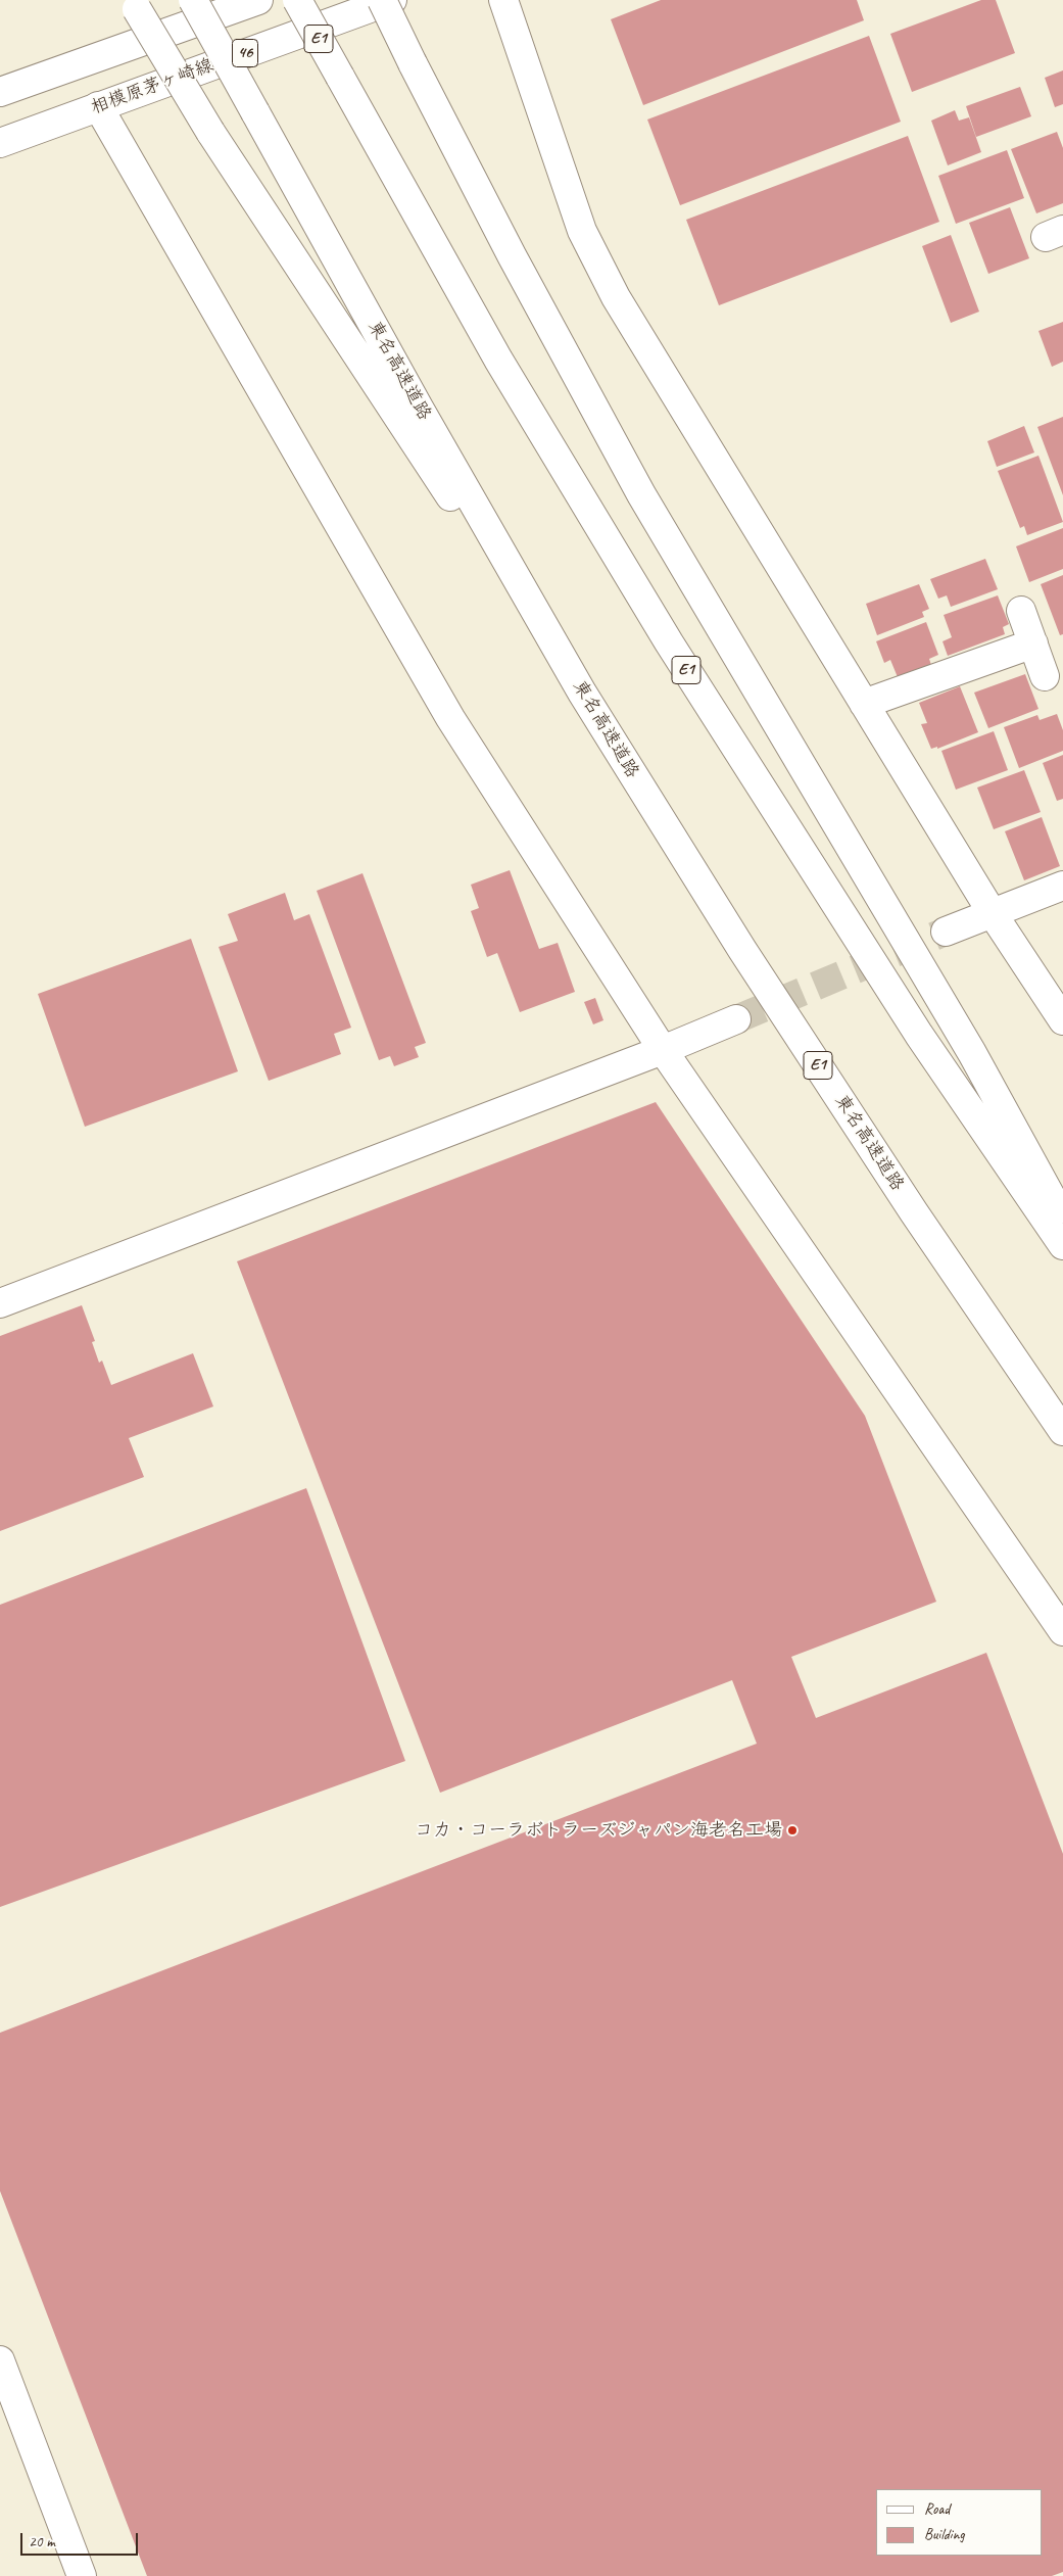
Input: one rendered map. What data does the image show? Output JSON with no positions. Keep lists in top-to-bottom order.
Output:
{
  "streets": {
    "main road": [
      "E1",
      "46",
      "相模原茅ヶ崎線",
      "東名高速道路"
    ]
  },
  "places": ["コカ・コーラボトラーズジャパン海老名工場"],
  "legend": ["Road", "Building"],
  "scale_bar": "20 m"
}
